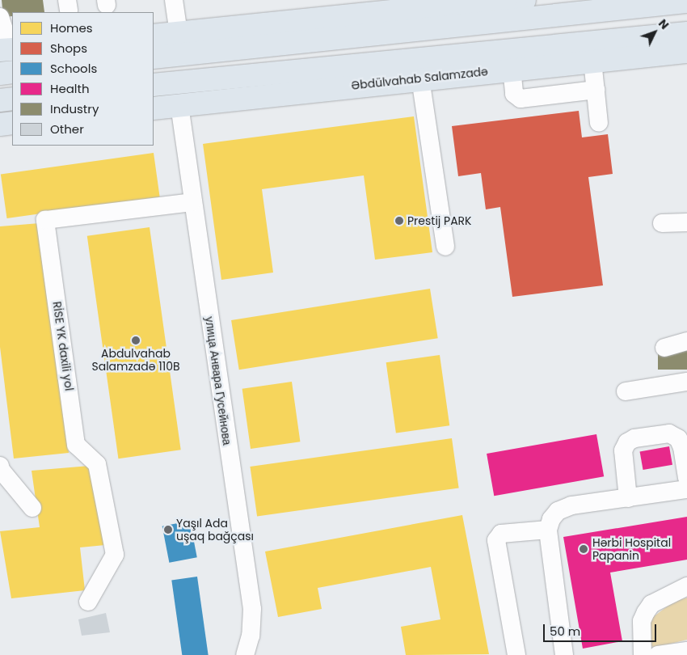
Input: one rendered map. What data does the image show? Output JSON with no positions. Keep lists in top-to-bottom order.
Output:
{
  "streets": {
    "main road": ["Əbdülvahab Salamzadə"],
    "street": ["RİSE YK daxili yol", "улица Анвара Гусейнова"]
  },
  "crossings": [
    ["Əbdülvahab Salamzadə", "улица Анвара Гусейнова"],
    ["RİSE YK daxili yol", "улица Анвара Гусейнова"]
  ],
  "places": [
    "Prestij PARK",
    "Abdulvahab Salamzadə 110B",
    "Yaşıl Ada uşaq bağçası",
    "Hərbi Hospital Papanin"
  ],
  "legend": [
    "Homes",
    "Shops",
    "Schools",
    "Health",
    "Industry",
    "Other"
  ],
  "scale_bar": "50 m",
  "north": "top right"
}
